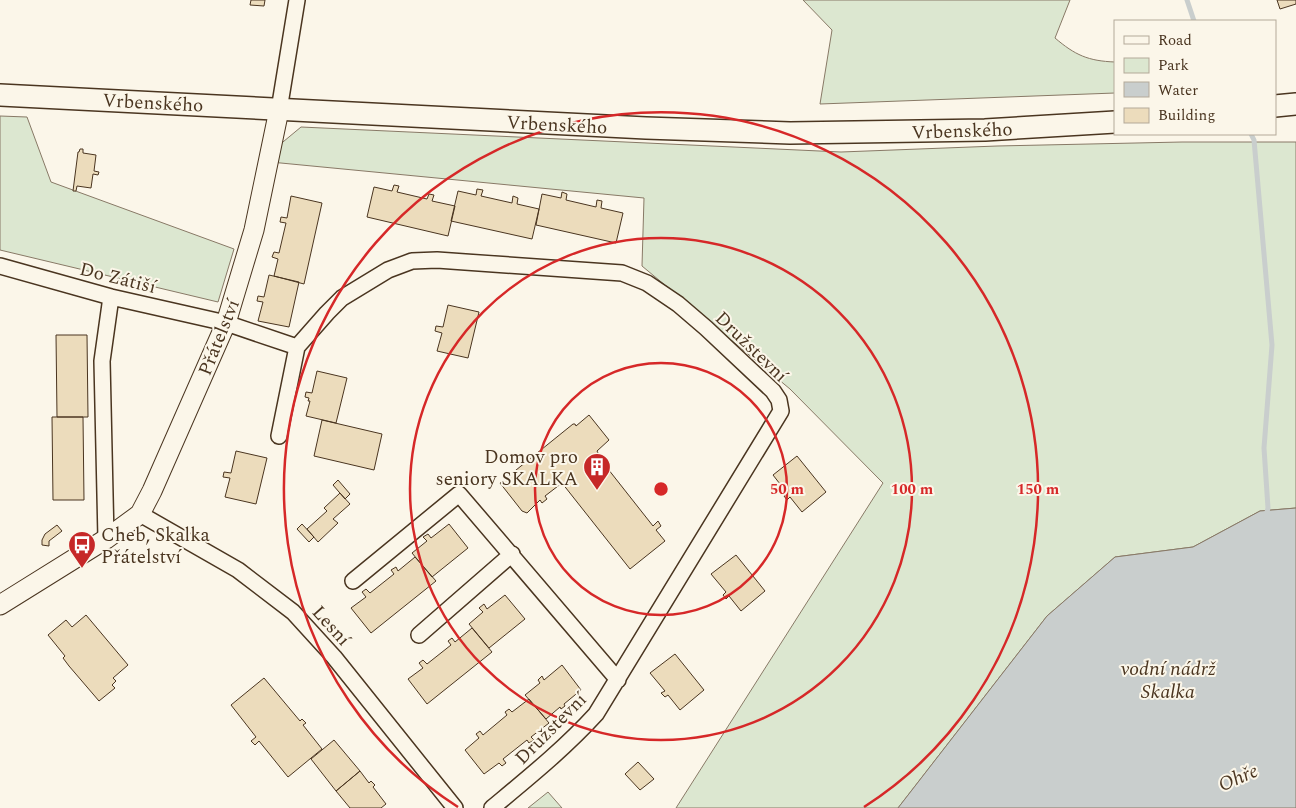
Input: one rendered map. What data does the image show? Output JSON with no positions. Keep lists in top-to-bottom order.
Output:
{
  "streets": {
    "main road": ["Vrbenského"],
    "street": [
      "Do Zátiší",
      "Přátelství",
      "Družstevní",
      "Lesní"
    ]
  },
  "crossings": [
    ["Vrbenského", "Přátelství"],
    ["Do Zátiší", "Přátelství"],
    ["Přátelství", "Lesní"]
  ],
  "water": ["vodní nádrž Skalka", "Ohře"],
  "places": {
    "building": ["Domov pro seniory SKALKA"],
    "bus stop": ["Cheb, Skalka Přátelství"]
  },
  "legend": [
    "Road",
    "Park",
    "Water",
    "Building"
  ],
  "rings": ["50 m", "100 m", "150 m"]
}
